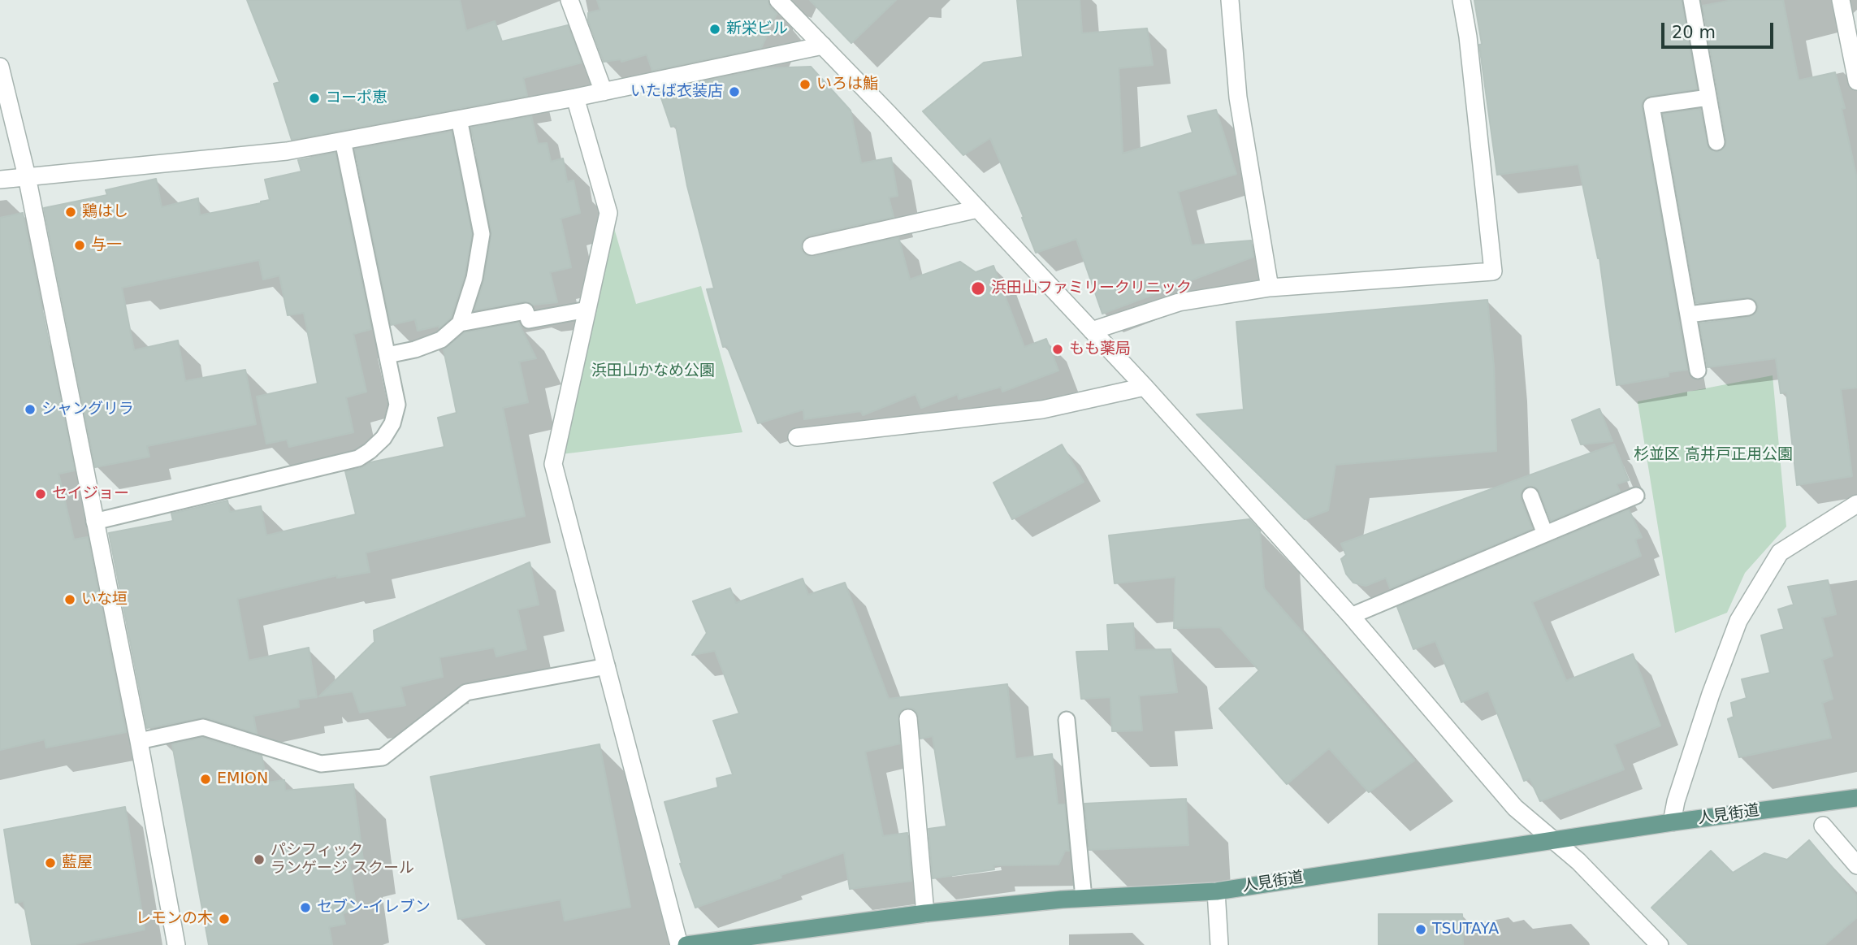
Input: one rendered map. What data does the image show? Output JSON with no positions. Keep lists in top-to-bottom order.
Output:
{
  "streets": {
    "main road": ["人見街道"]
  },
  "parks": ["浜田山かなめ公園", "杉並区 高井戸正用公園"],
  "places": [
    "新栄ビル",
    "いろは鮨",
    "いたば衣装店",
    "コーポ恵",
    "鶏はし",
    "与一",
    "浜田山ファミリークリニック",
    "もも薬局",
    "シャングリラ",
    "セイジョー",
    "いな垣",
    "EMION",
    "パシフィック ランゲージ スクール",
    "藍屋",
    "セブン-イレブン",
    "レモンの木",
    "TSUTAYA"
  ],
  "scale_bar": "20 m"
}
